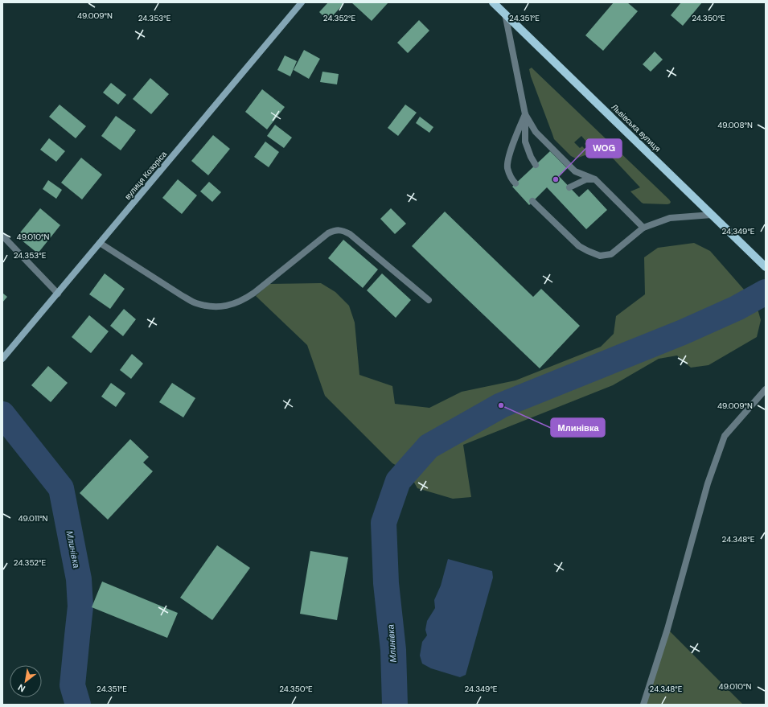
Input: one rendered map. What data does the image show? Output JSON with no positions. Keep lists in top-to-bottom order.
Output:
{
  "streets": {
    "main road": ["Львівська вулиця", "вулиця Козоріса"]
  },
  "water": ["Млинівка"],
  "places": ["WOG", "Млинівка"],
  "north": "bottom left",
  "coordinates": [
    "49.009°N",
    "24.353°E",
    "24.352°E",
    "24.351°E",
    "24.350°E",
    "49.008°N",
    "24.349°E",
    "49.010°N",
    "49.011°N",
    "24.348°E"
  ]
}
